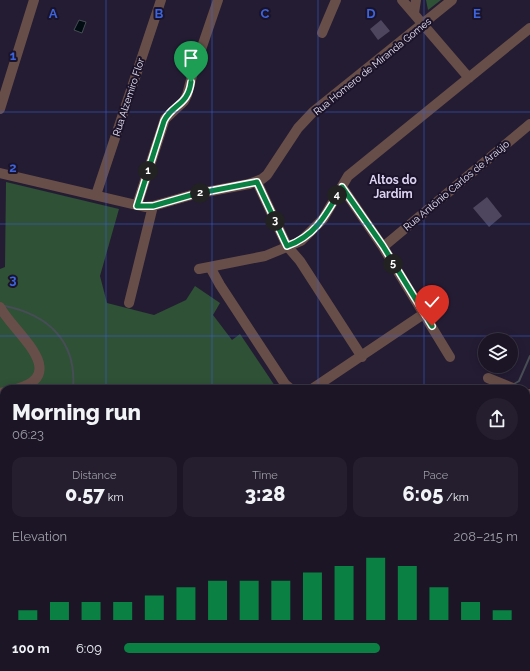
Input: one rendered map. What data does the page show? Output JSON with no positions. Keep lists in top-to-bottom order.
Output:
{
  "streets": {
    "street": ["Rua Homero de Miranda Gomes", "Rua Alzemiro Flor", "Rua Antônio Carlos de Araújo"]
  },
  "districts": ["Altos do Jardim"],
  "page": {
    "pins": [
      "1",
      "2",
      "4",
      "3",
      "5"
    ],
    "heading": ["Morning run", "06:23"],
    "stats": [
      ["Distance", "0.57 km"],
      ["Time", "3:28"],
      ["Pace", "6:05 /km"]
    ],
    "chart": ["Elevation", "208–215 m"],
    "list": [
      {
        "name": "100 m",
        "note": "6:09"
      }
    ]
  },
  "grid": {
    "columns": [
      "A",
      "B",
      "C",
      "D",
      "E"
    ],
    "rows": ["1", "2", "3"]
  }
}
